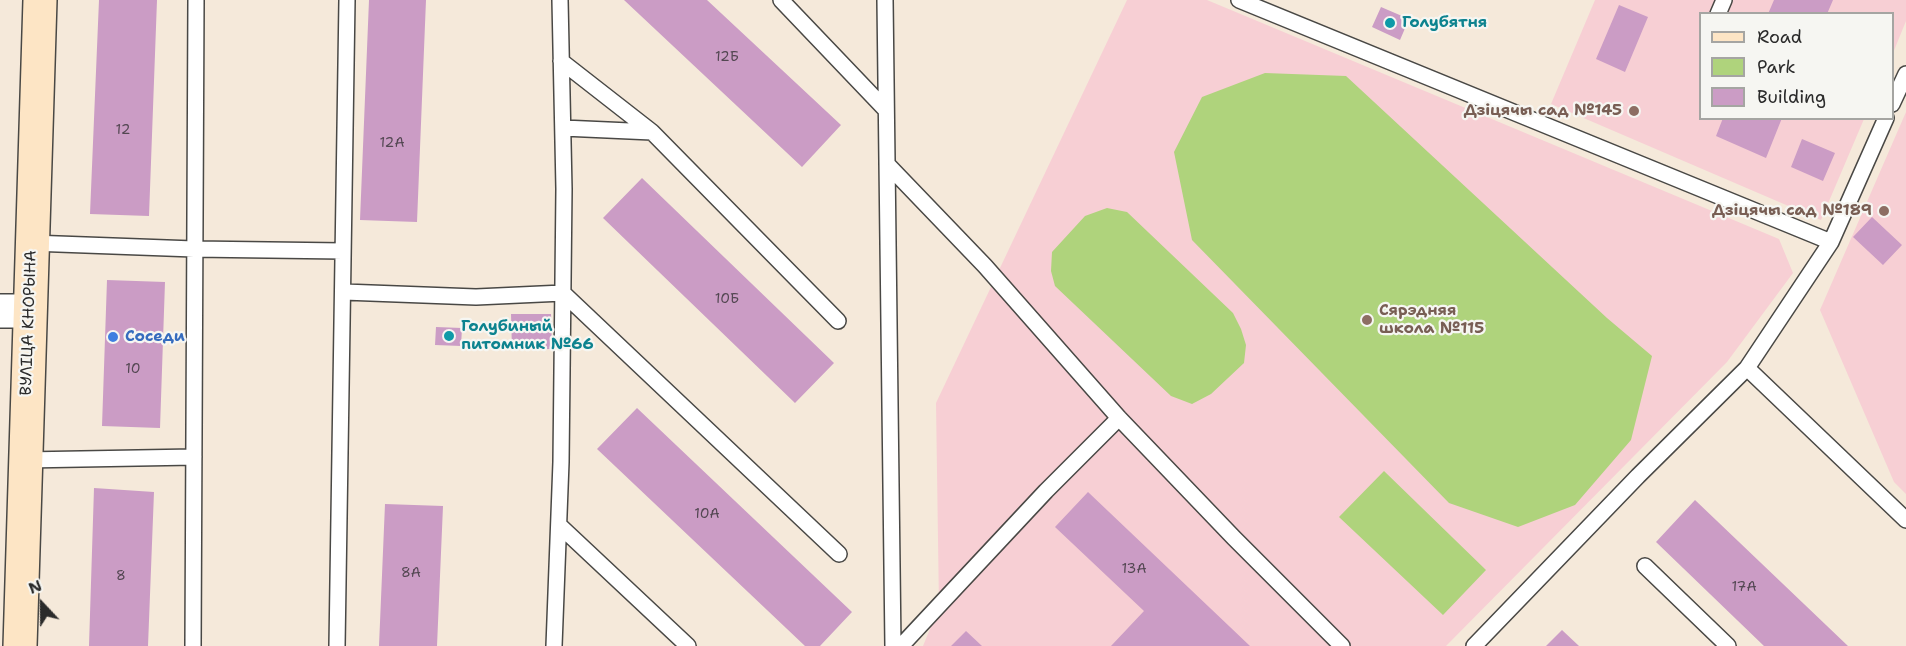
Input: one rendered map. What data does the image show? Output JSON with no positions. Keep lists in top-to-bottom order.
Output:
{
  "streets": {
    "main road": ["ВУЛІЦА КНОРЫНА"]
  },
  "places": [
    "Голубятня",
    "Дзіцячы сад №145",
    "Дзіцячы сад №189",
    "Сярэдняя школа №115",
    "Голубиный питомник №66",
    "Соседи"
  ],
  "house_numbers": [
    "12Б",
    "12",
    "12А",
    "10Б",
    "10",
    "10А",
    "13А",
    "8А",
    "8",
    "17А"
  ],
  "legend": ["Road", "Park", "Building"],
  "north": "top"
}
